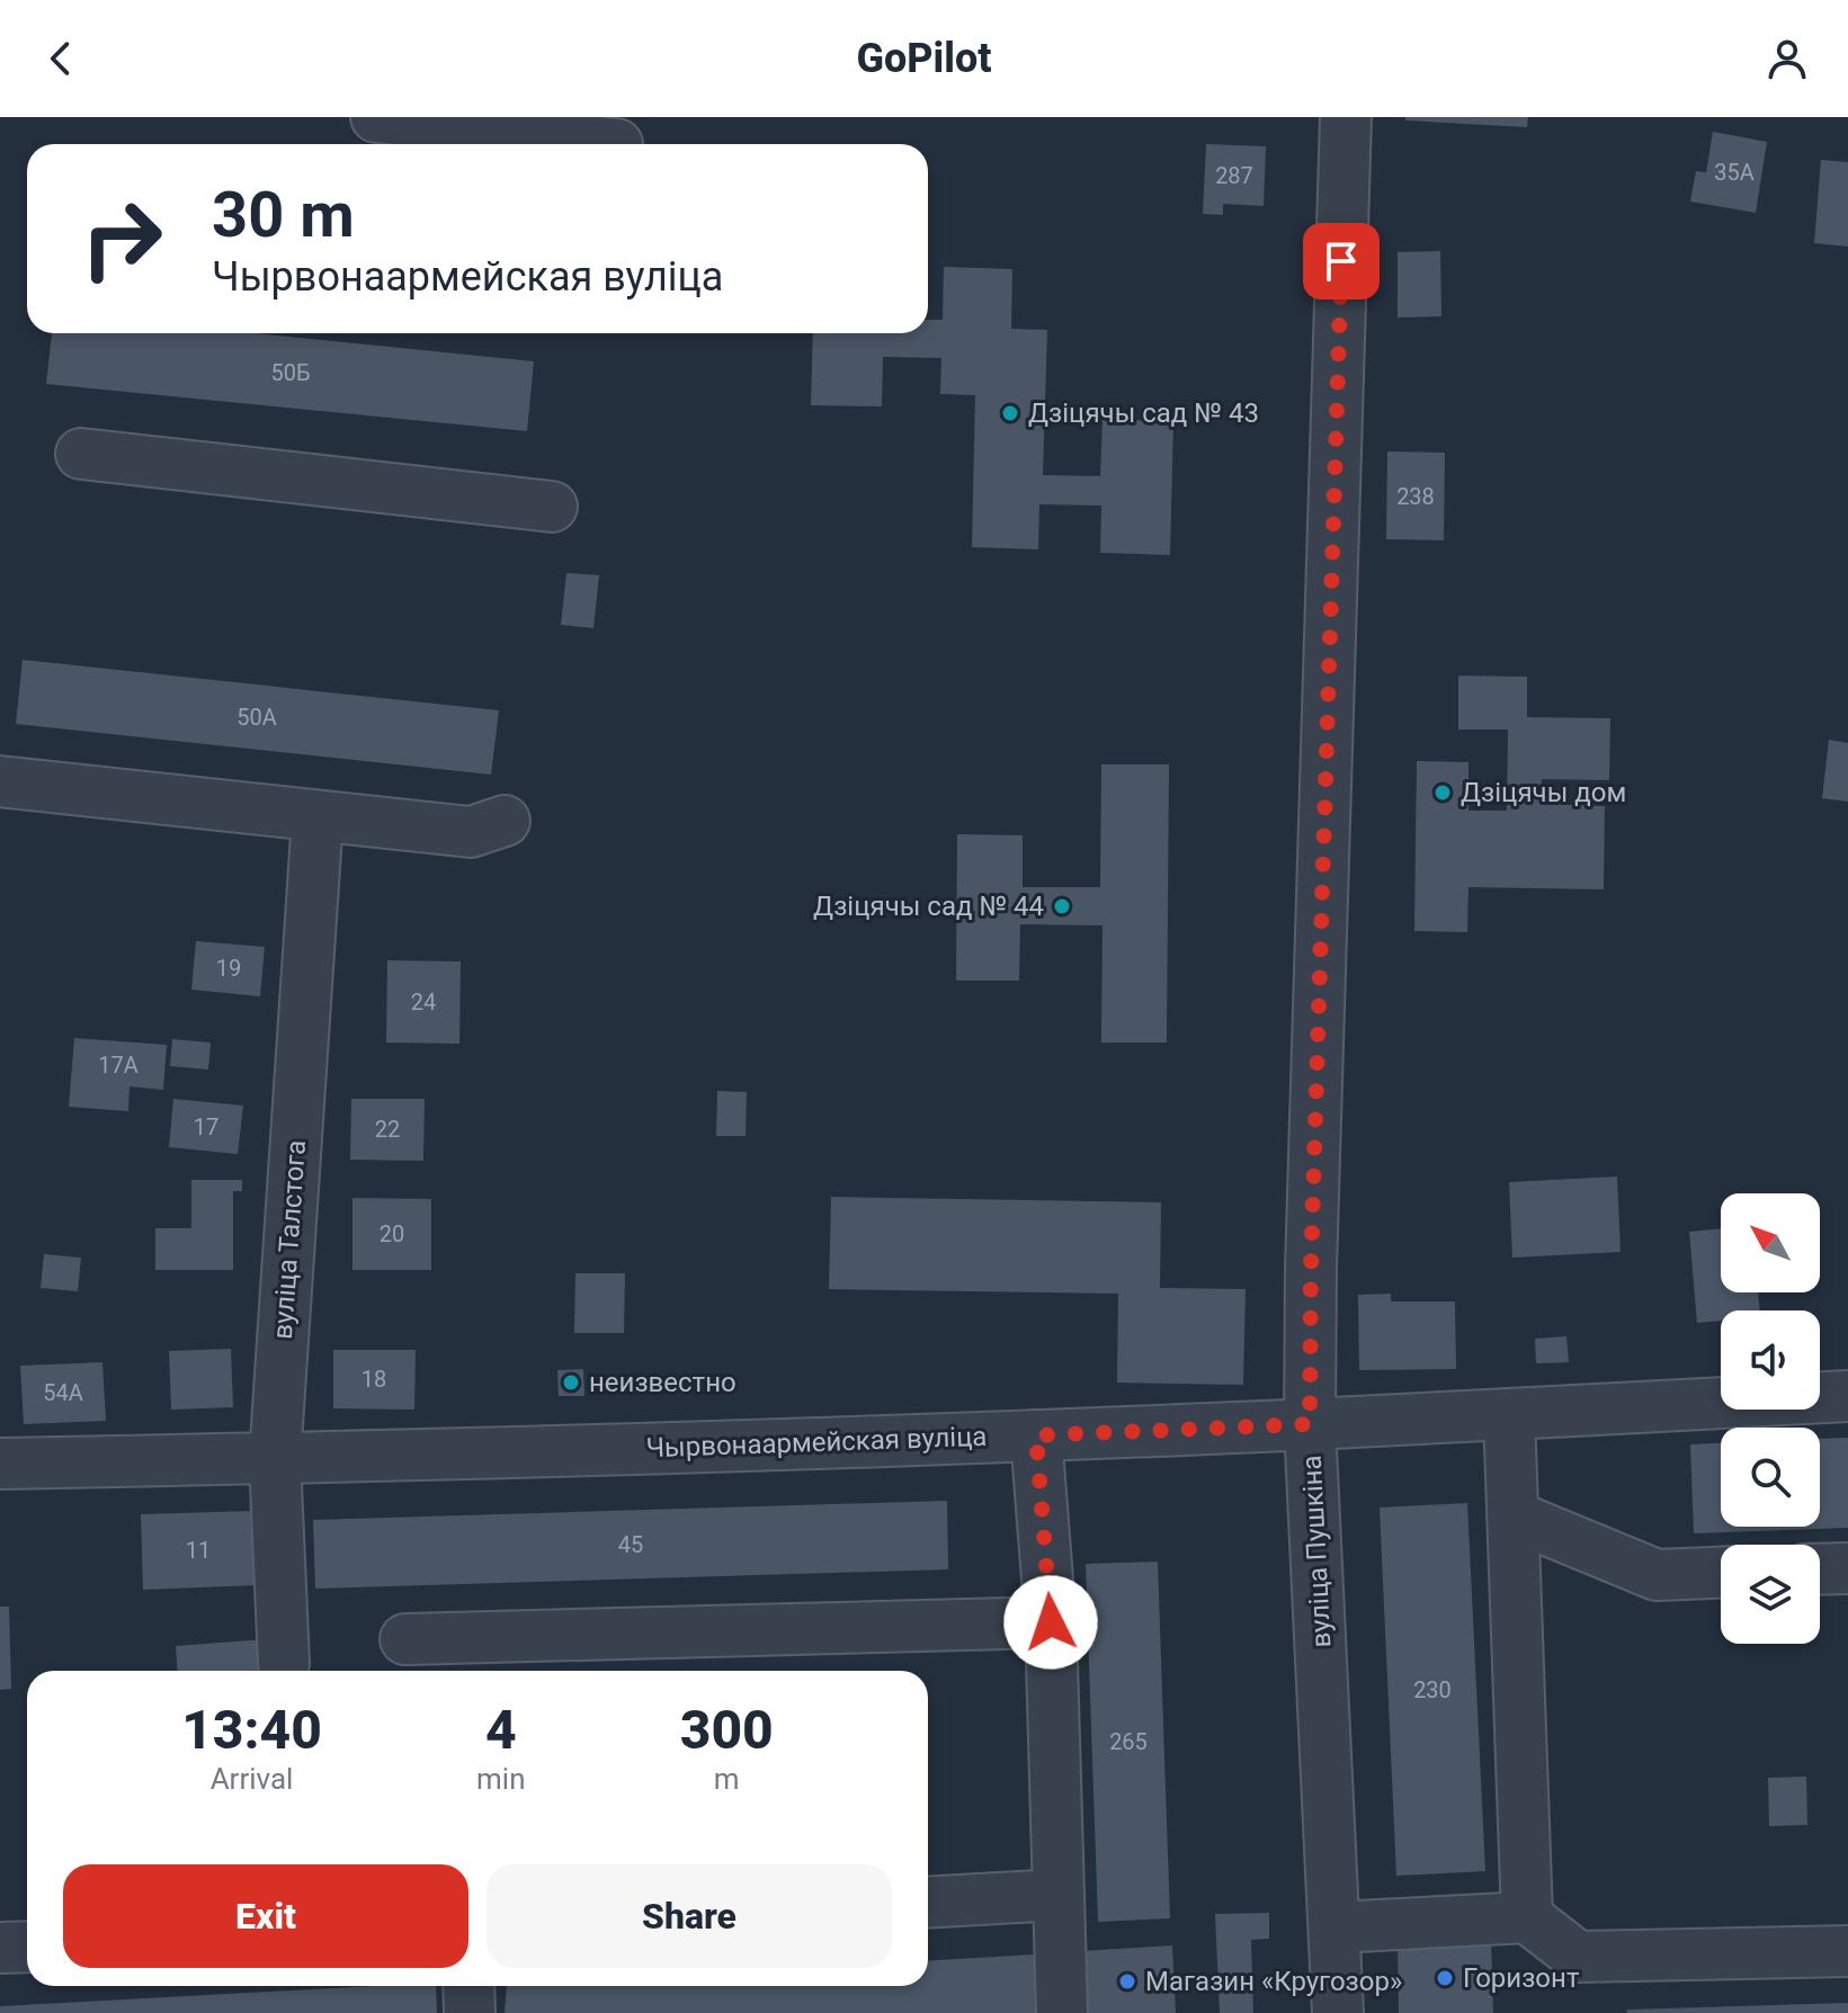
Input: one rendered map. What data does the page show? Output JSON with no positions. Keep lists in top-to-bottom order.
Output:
{
  "streets": {
    "street": ["вуліца Талстога", "Чырвонаармейская вуліца", "вуліца Пушкіна"]
  },
  "crossings": [
    ["вуліца Талстога", "Чырвонаармейская вуліца"],
    ["Чырвонаармейская вуліца", "вуліца Пушкіна"]
  ],
  "places": [
    "Дзіцячы сад № 43",
    "Дзіцячы дом",
    "Дзіцячы сад № 44",
    "неизвестно",
    "Горизонт",
    "Магазин «Кругозор»"
  ],
  "house_numbers": [
    "35А",
    "287",
    "50Б",
    "238",
    "50А",
    "19",
    "24",
    "17А",
    "17",
    "22",
    "20",
    "18",
    "54А",
    "45",
    "11",
    "230",
    "265"
  ],
  "north": "top left",
  "page": {
    "header": "GoPilot",
    "turn": ["30 m", "Чырвонаармейская вуліца"],
    "eta": [
      "13:40",
      "Arrival",
      "4",
      "min",
      "300",
      "m"
    ],
    "buttons": ["Exit", "Share"]
  }
}
